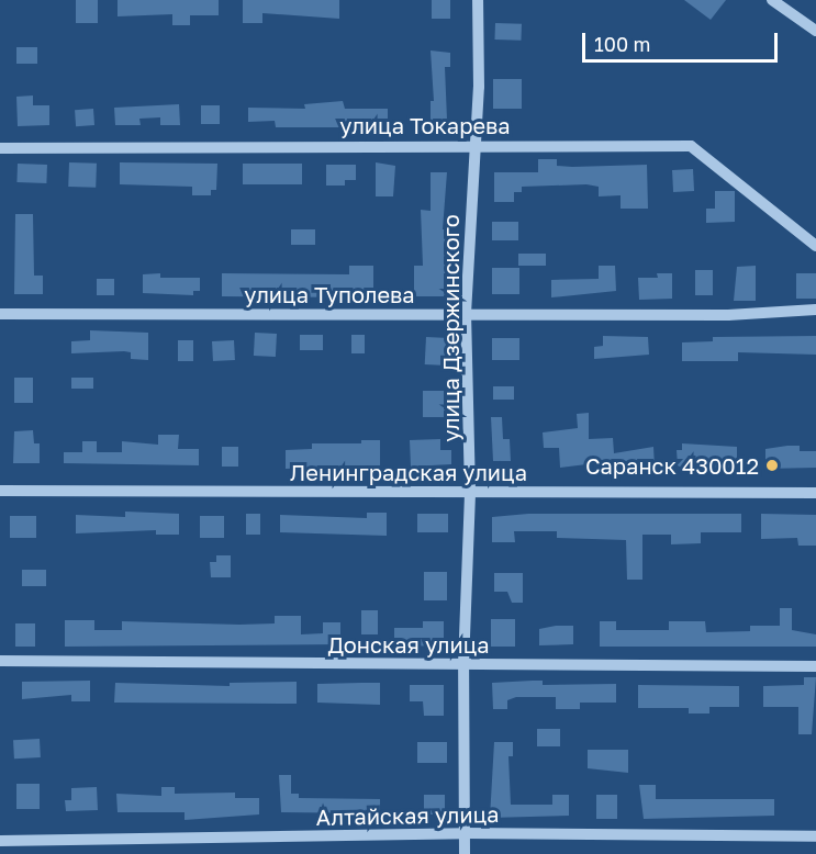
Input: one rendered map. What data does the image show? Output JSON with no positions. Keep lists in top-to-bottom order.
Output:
{
  "streets": {
    "street": [
      "улица Токарева",
      "улица Туполева",
      "улица Дзержинского",
      "Ленинградская улица",
      "Донская улица",
      "Алтайская улица"
    ]
  },
  "crossings": [
    ["улица Токарева", "улица Дзержинского"],
    ["улица Туполева", "улица Дзержинского"],
    ["улица Дзержинского", "Ленинградская улица"],
    ["улица Дзержинского", "Донская улица"],
    ["улица Дзержинского", "Алтайская улица"]
  ],
  "places": ["Саранск 430012"],
  "scale_bar": "100 m"
}
